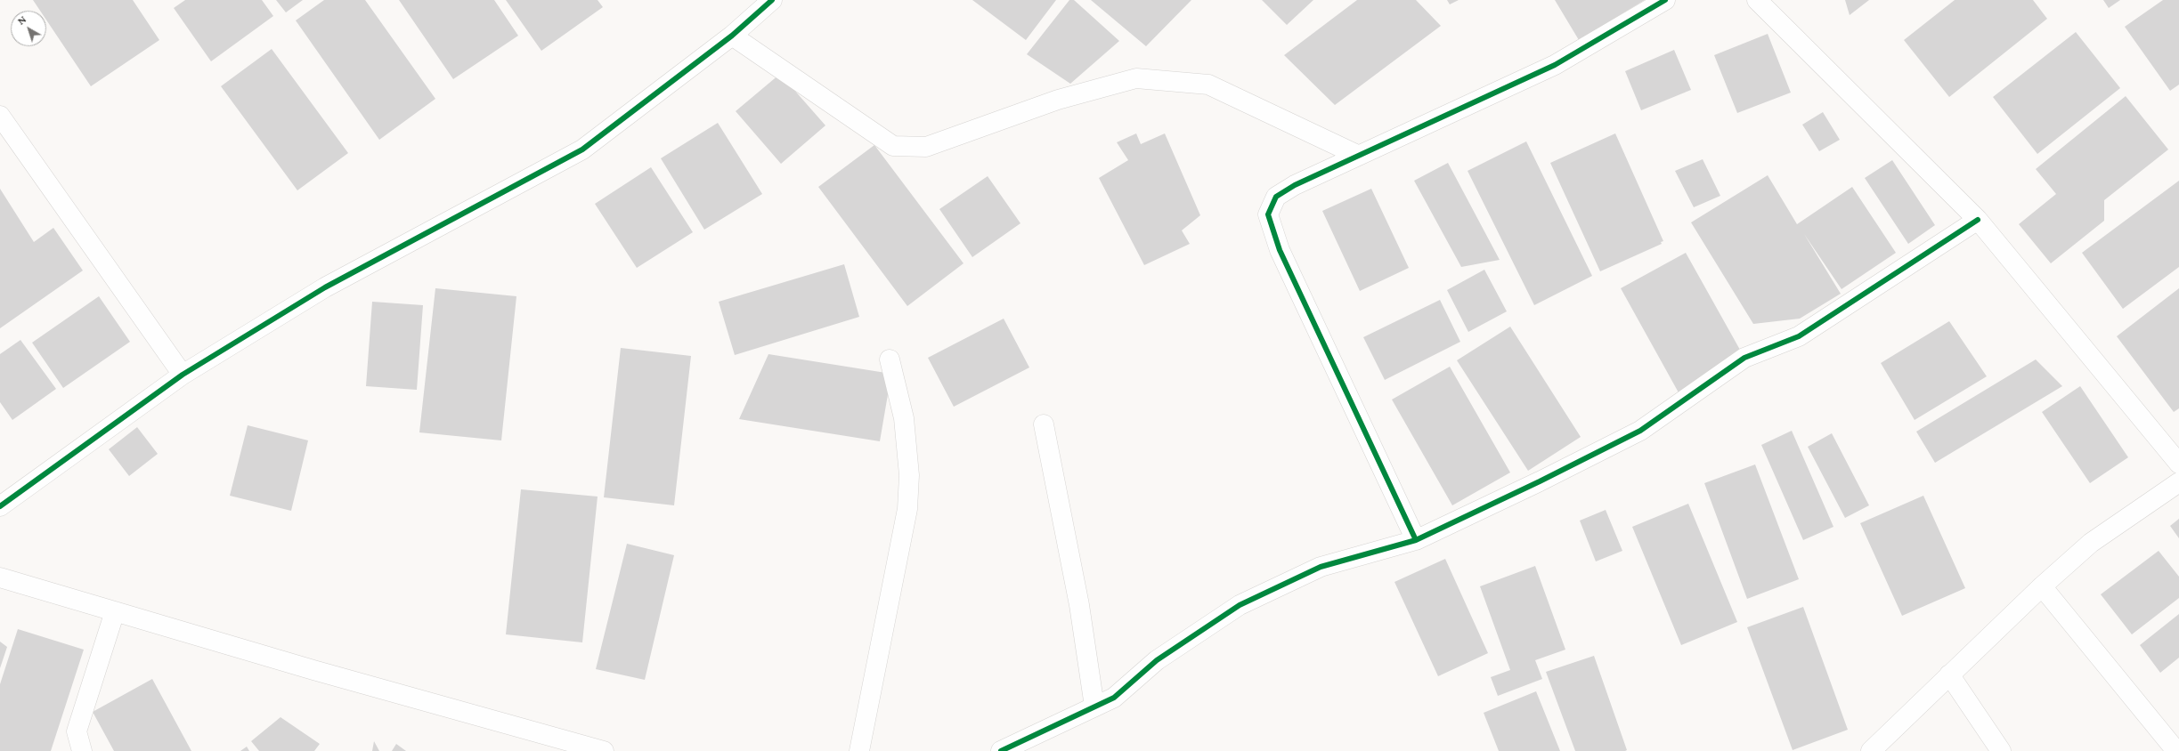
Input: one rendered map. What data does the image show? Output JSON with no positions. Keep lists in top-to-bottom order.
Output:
{
  "north": "top left"
}
